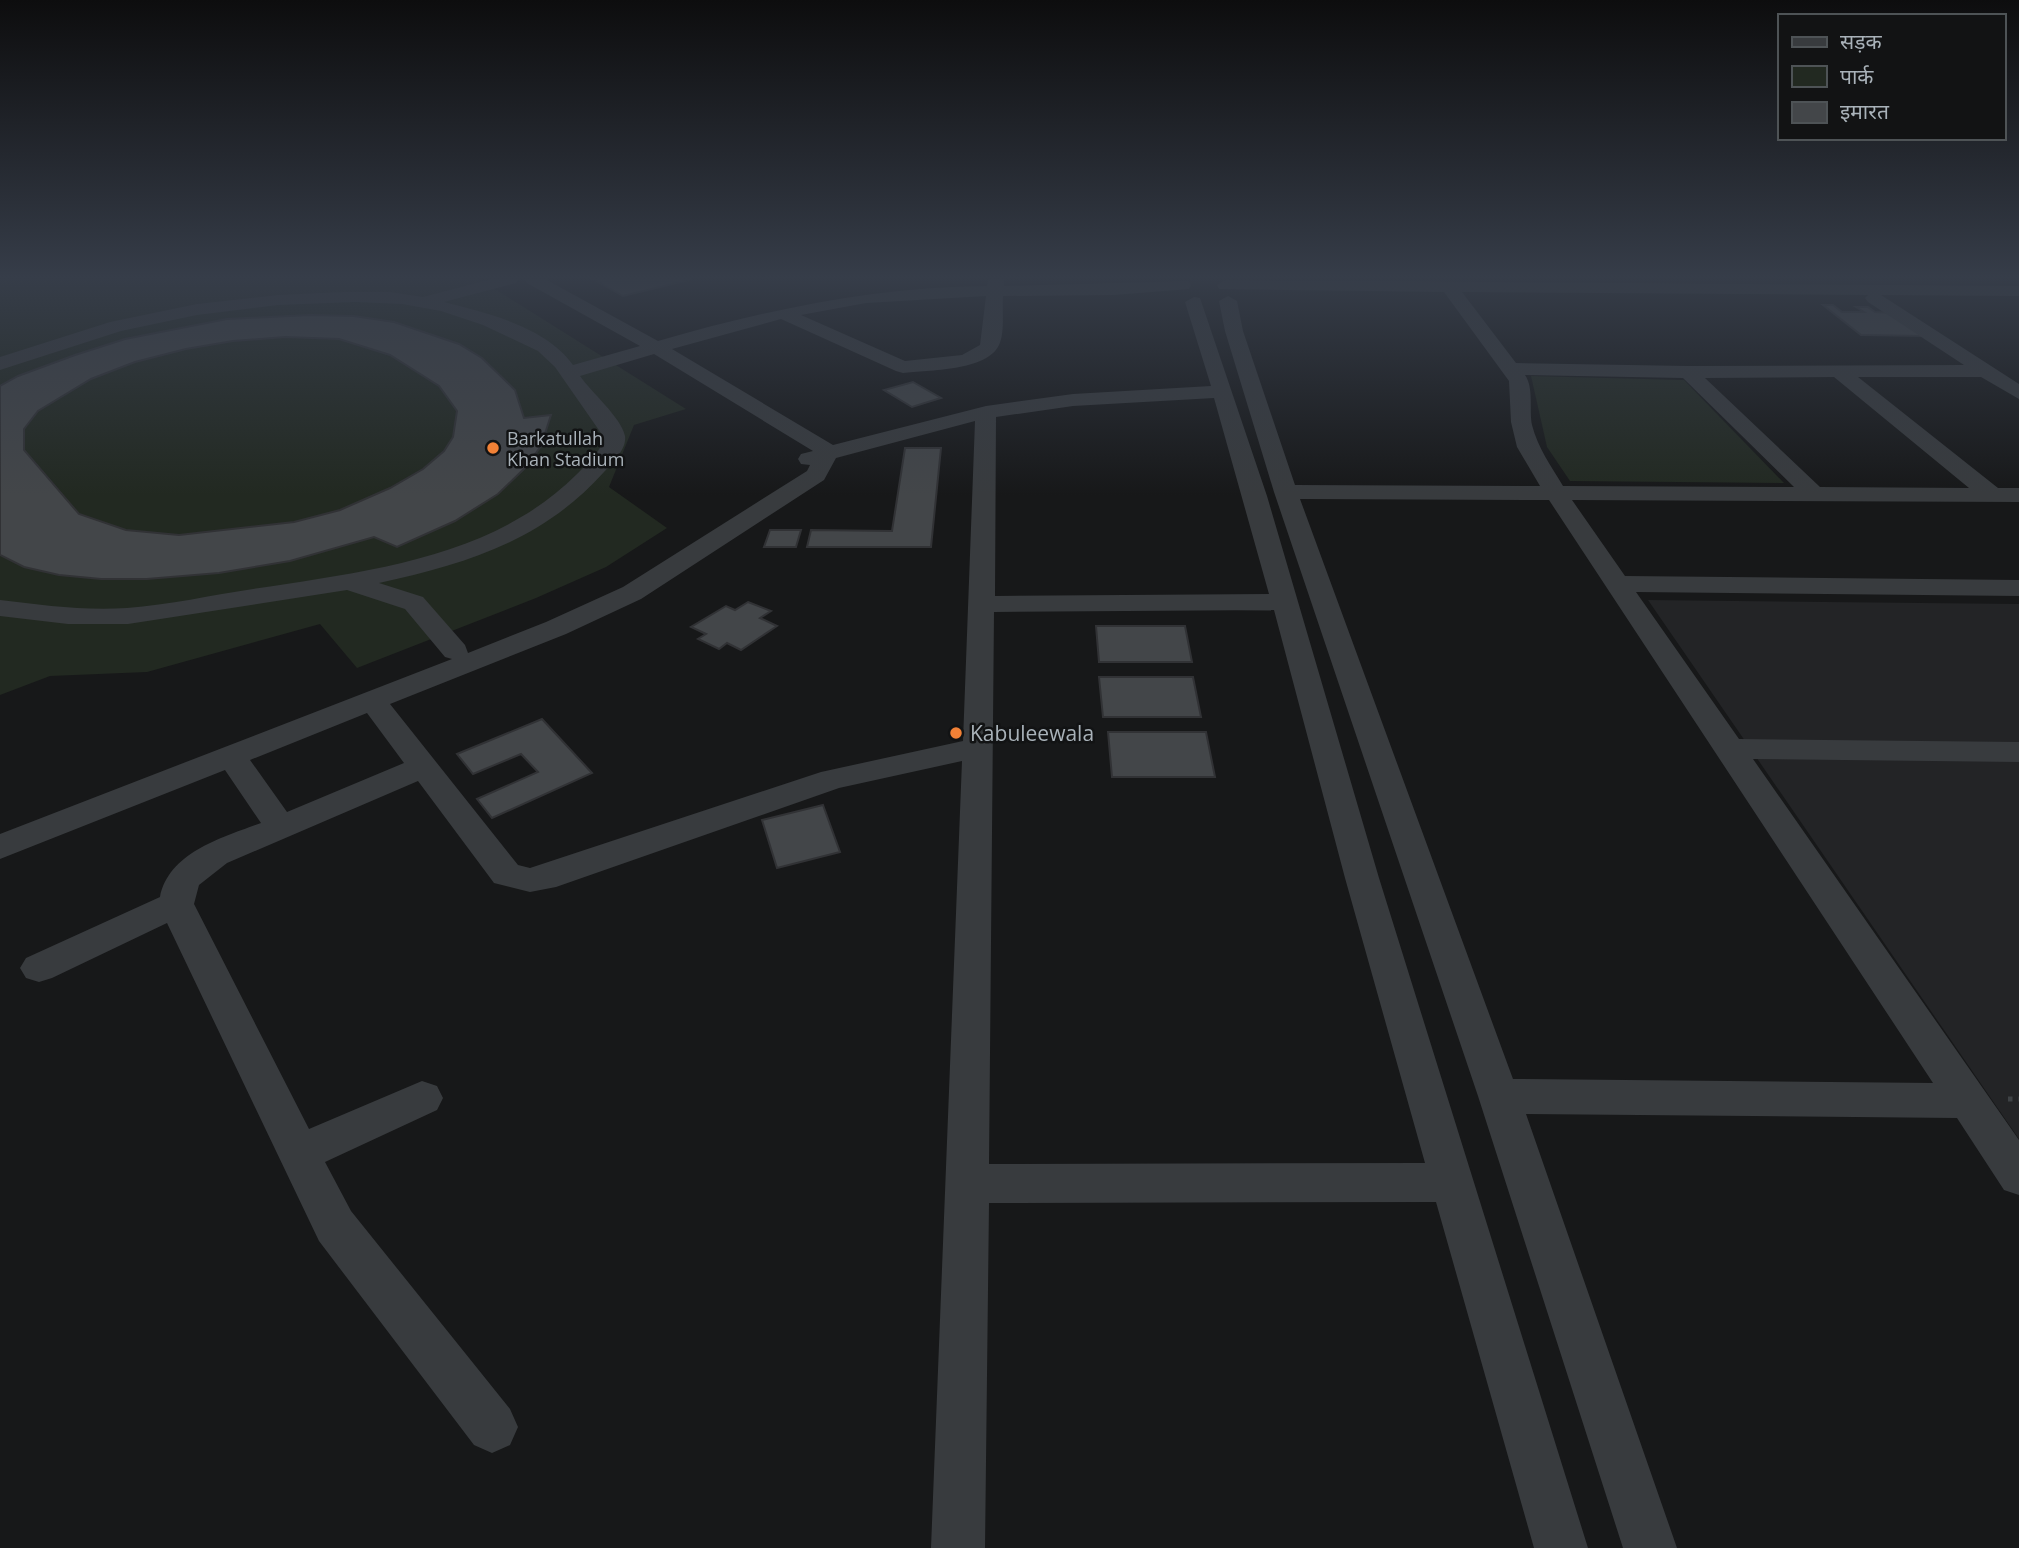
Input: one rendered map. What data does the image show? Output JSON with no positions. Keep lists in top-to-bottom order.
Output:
{
  "places": ["Barkatullah Khan Stadium", "Kabuleewala"],
  "legend": ["सड़क", "पार्क", "इमारत"]
}
